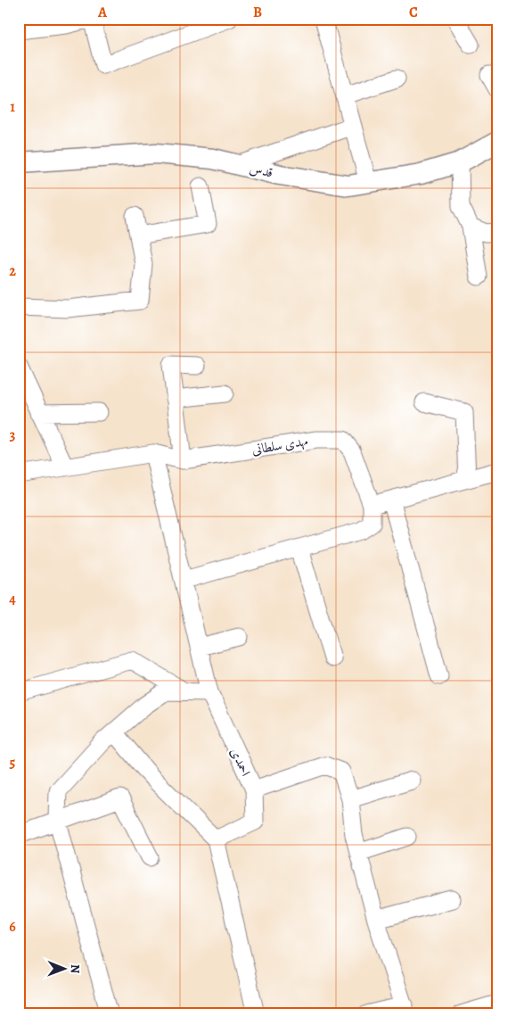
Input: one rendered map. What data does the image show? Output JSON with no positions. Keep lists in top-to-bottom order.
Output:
{
  "streets": {
    "street": ["قدس", "مهدی سلطانی", "احمدی"]
  },
  "crossings": [
    ["مهدی سلطانی", "احمدی"]
  ],
  "north": "right",
  "grid": {
    "columns": ["A", "B", "C"],
    "rows": [
      "1",
      "2",
      "3",
      "4",
      "5",
      "6"
    ]
  }
}
